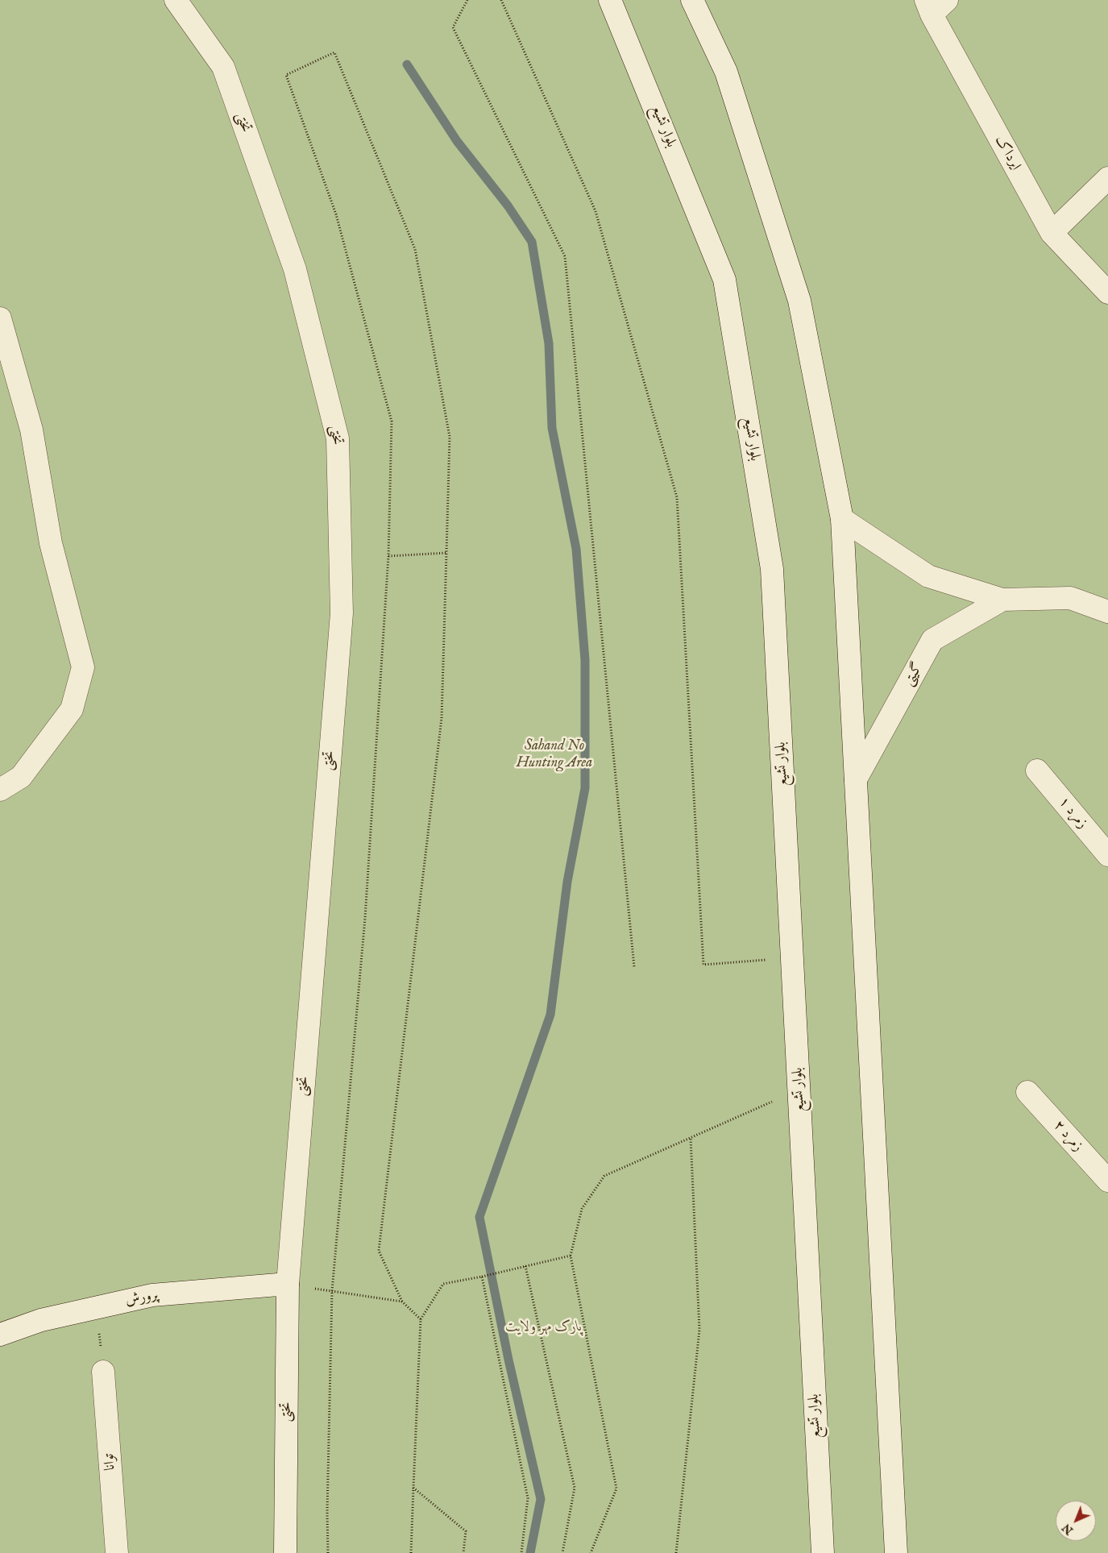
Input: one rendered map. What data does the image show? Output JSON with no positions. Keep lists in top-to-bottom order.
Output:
{
  "streets": {
    "main road": [
      "تختی",
      "بلوار تشیع",
      "ایرداک",
      "گیتی",
      "زمرد ۱",
      "زمرد ۲",
      "پرورش",
      "توانا"
    ]
  },
  "crossings": [
    ["تختی", "پرورش"]
  ],
  "parks": ["Sahand No Hunting Area", "پارک مهر ولایت"],
  "north": "bottom left"
}
